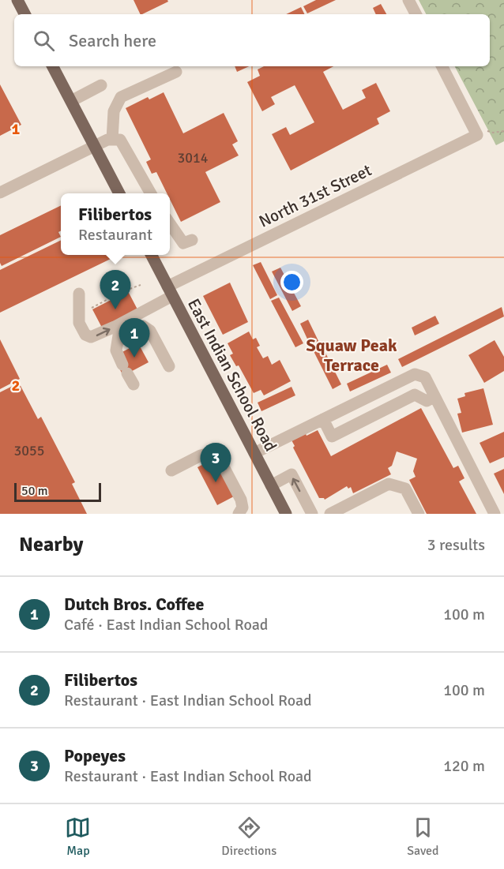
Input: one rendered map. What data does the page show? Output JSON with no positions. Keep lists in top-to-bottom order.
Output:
{
  "streets": {
    "main road": ["East Indian School Road"],
    "street": ["North 31st Street"]
  },
  "crossings": [
    ["North 31st Street", "East Indian School Road"]
  ],
  "districts": ["Squaw Peak Terrace"],
  "house_numbers": ["3014", "3055"],
  "scale_bar": "50 m",
  "page": {
    "search": "Search here",
    "popup": ["Filibertos", "Restaurant"],
    "pins": ["2", "1", "3"],
    "scale": "50 m",
    "heading": ["Nearby", "3 results"],
    "list": [
      {
        "mark": "1",
        "name": "Dutch Bros. Coffee",
        "note": "Café · East Indian School Road",
        "value": "100 m"
      },
      {
        "mark": "2",
        "name": "Filibertos",
        "note": "Restaurant · East Indian School Road",
        "value": "100 m"
      },
      {
        "mark": "3",
        "name": "Popeyes",
        "note": "Restaurant · East Indian School Road",
        "value": "120 m"
      }
    ],
    "nav": ["Map", "Directions", "Saved"]
  },
  "grid": {
    "rows": ["1", "2"]
  }
}
